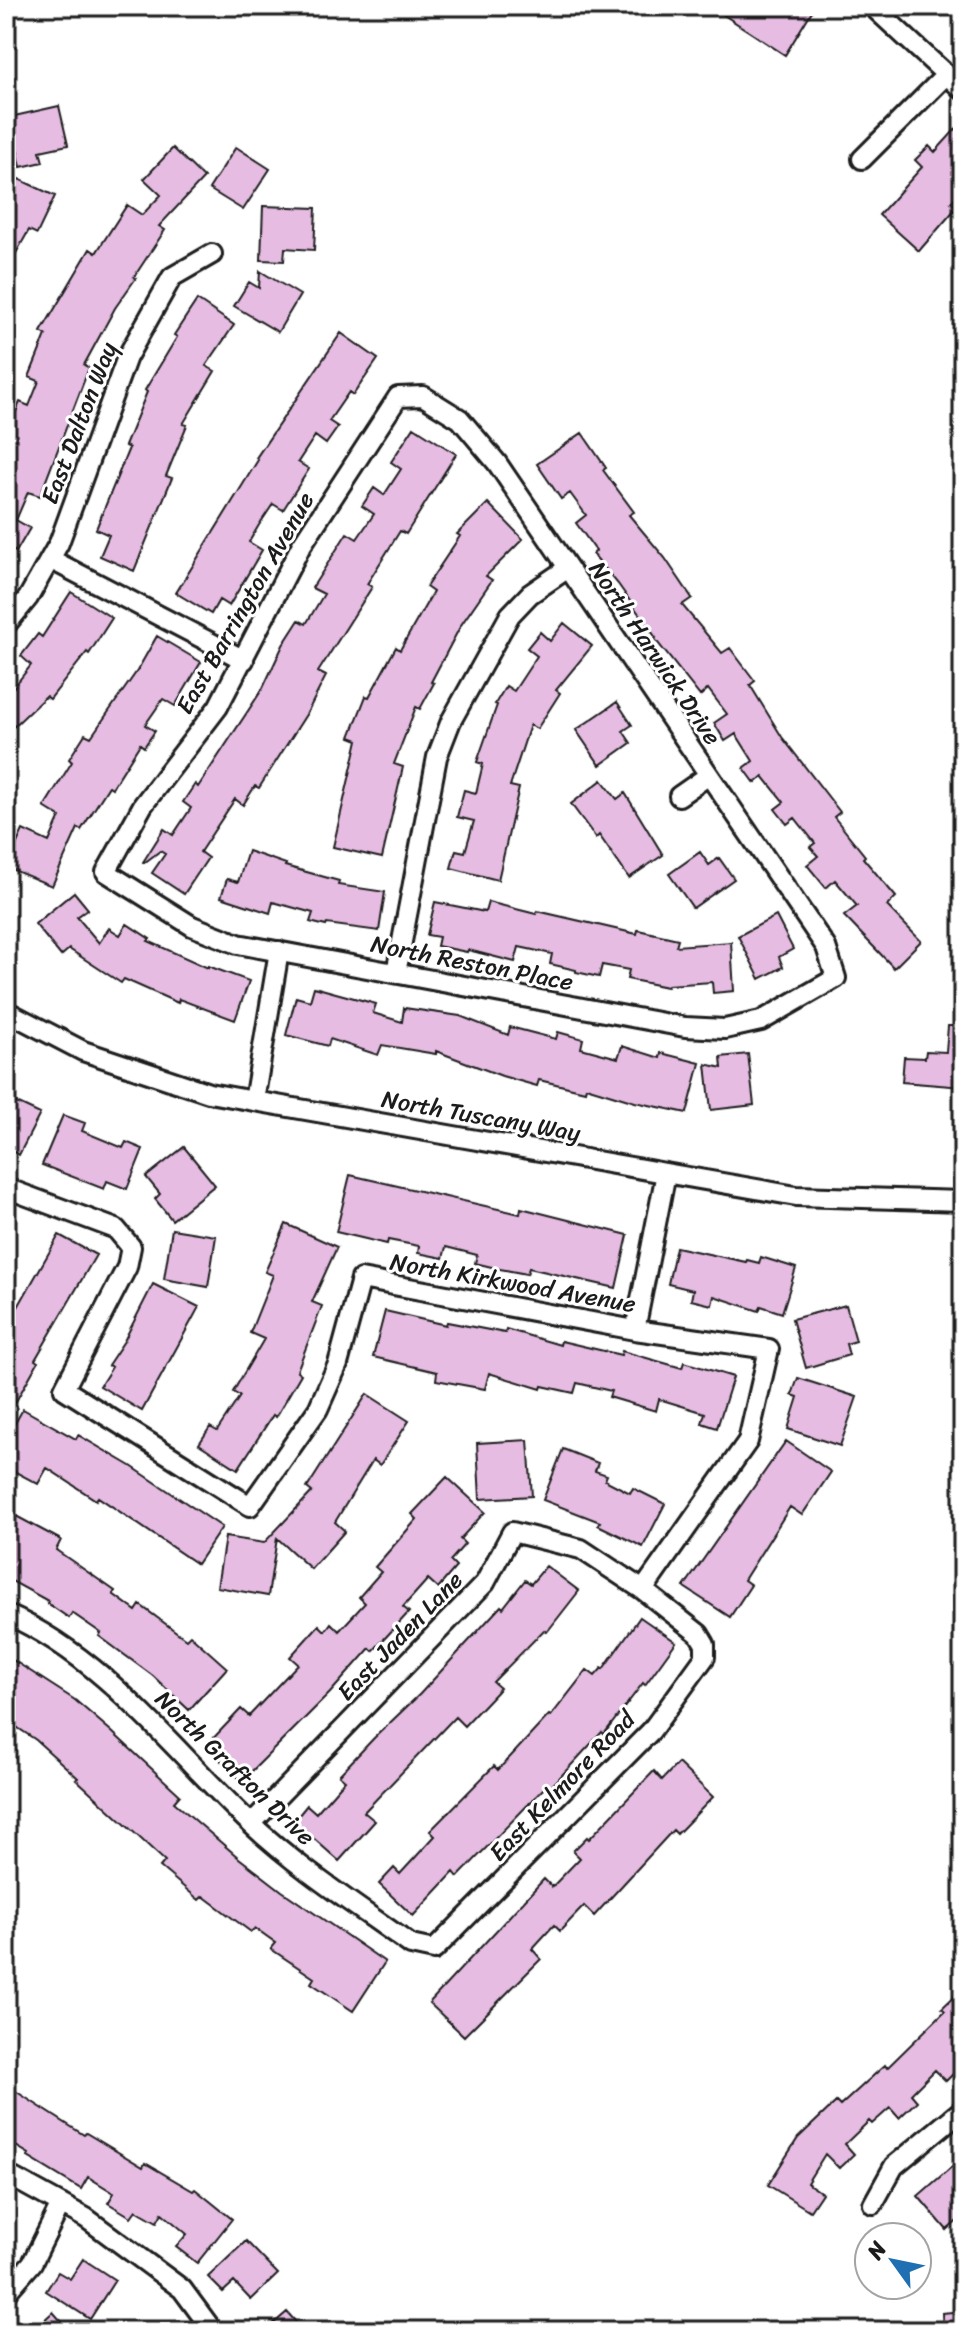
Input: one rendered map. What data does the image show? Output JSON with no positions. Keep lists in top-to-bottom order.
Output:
{
  "streets": {
    "street": [
      "East Dalton Way",
      "East Barrington Avenue",
      "North Harwick Drive",
      "North Reston Place",
      "North Tuscany Way",
      "North Kirkwood Avenue",
      "East Jaden Lane",
      "North Grafton Drive",
      "East Kelmore Road"
    ]
  },
  "crossings": [
    ["East Barrington Avenue", "North Harwick Drive"],
    ["East Barrington Avenue", "North Reston Place"],
    ["North Harwick Drive", "North Reston Place"],
    ["North Kirkwood Avenue", "East Jaden Lane"],
    ["East Jaden Lane", "North Grafton Drive"],
    ["East Jaden Lane", "East Kelmore Road"],
    ["North Grafton Drive", "East Kelmore Road"]
  ],
  "north": "top left"
}
